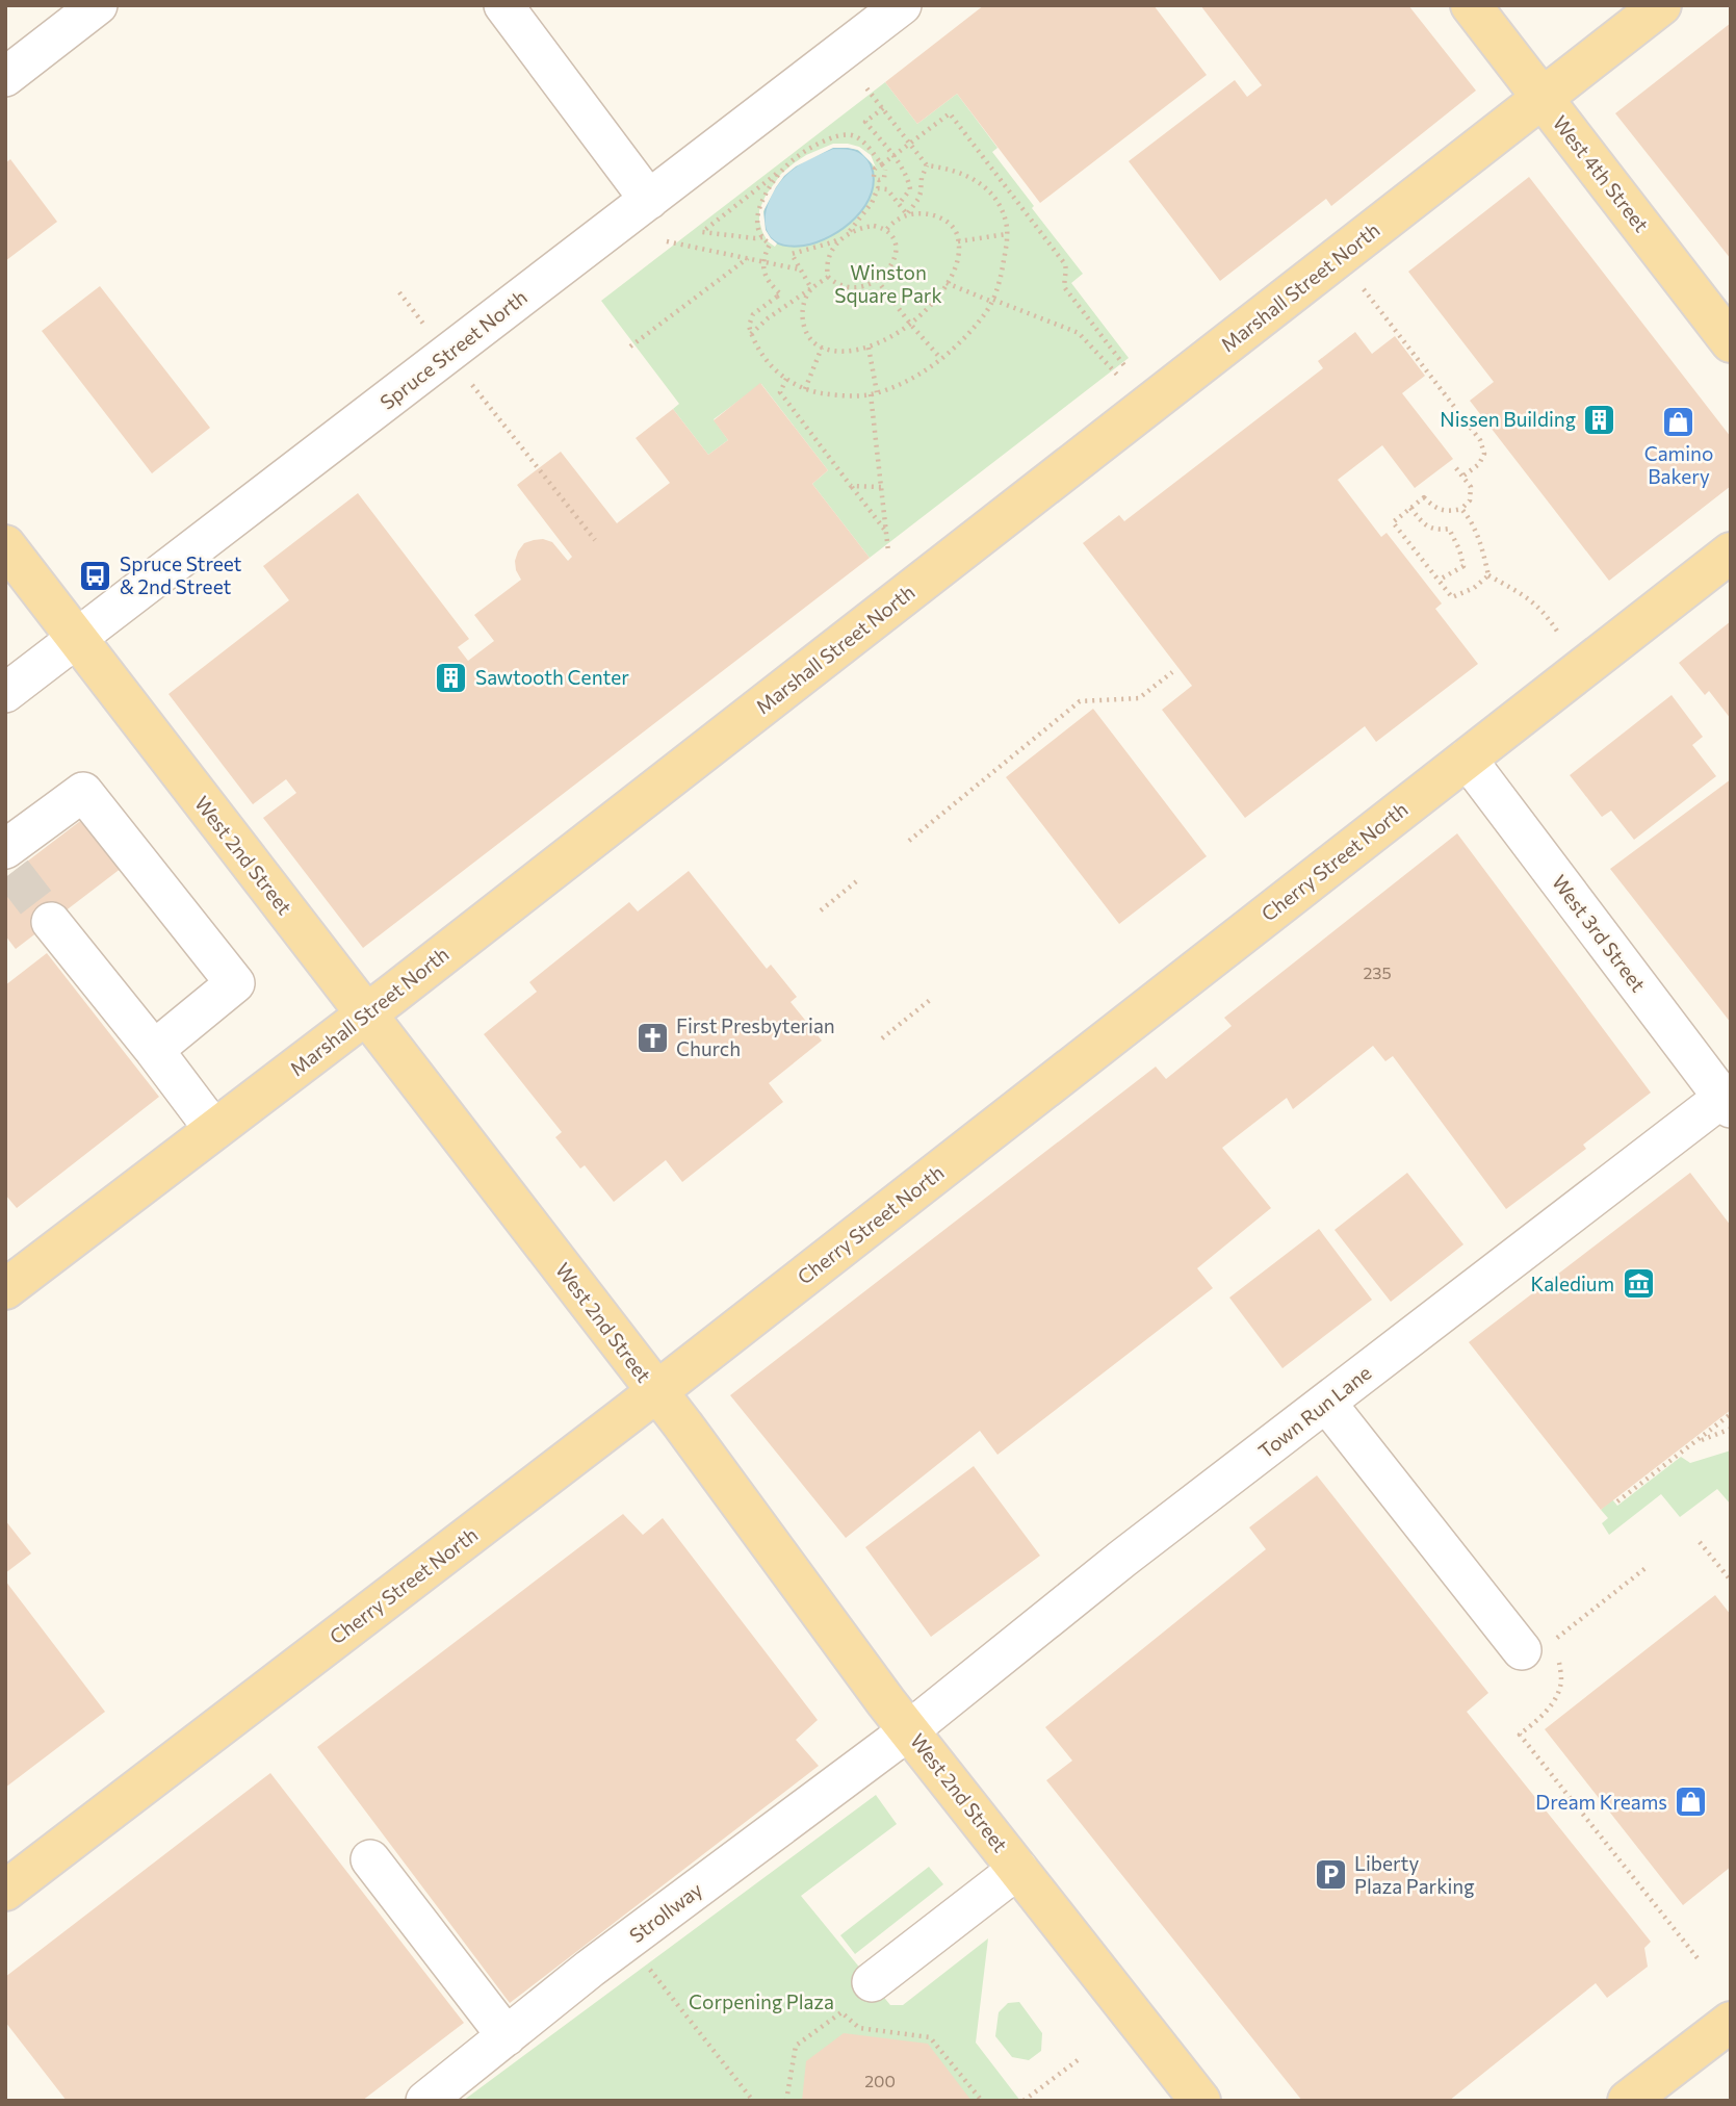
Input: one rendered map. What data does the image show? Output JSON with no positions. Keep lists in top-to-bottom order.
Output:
{
  "streets": {
    "main road": [
      "West 4th Street",
      "Marshall Street North",
      "West 2nd Street",
      "Cherry Street North"
    ],
    "street": [
      "Spruce Street North",
      "West 3rd Street",
      "Town Run Lane",
      "Strollway"
    ]
  },
  "crossings": [
    ["West 4th Street", "Marshall Street North"],
    ["Marshall Street North", "West 2nd Street"],
    ["Spruce Street North", "West 2nd Street"],
    ["West 2nd Street", "Cherry Street North"],
    ["West 2nd Street", "Town Run Lane"],
    ["West 2nd Street", "Strollway"],
    ["Cherry Street North", "West 3rd Street"],
    ["West 3rd Street", "Town Run Lane"],
    ["Town Run Lane", "Strollway"]
  ],
  "parks": ["Winston Square Park", "Corpening Plaza"],
  "places": {
    "building": ["Nissen Building", "Sawtooth Center"],
    "shop": ["Camino Bakery", "Dream Kreams"],
    "bus stop": ["Spruce Street & 2nd Street"],
    "church": ["First Presbyterian Church"],
    "museum": ["Kaledium"],
    "parking": ["Liberty Plaza Parking"]
  },
  "house_numbers": ["235", "200"]
}
